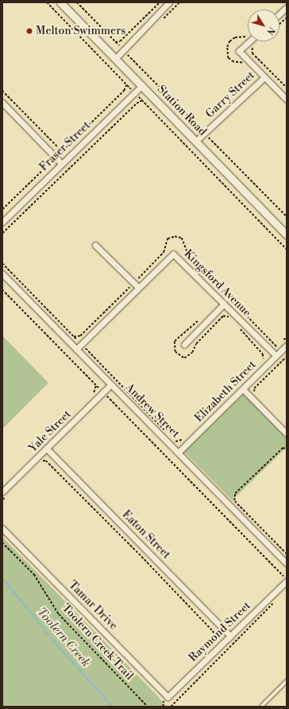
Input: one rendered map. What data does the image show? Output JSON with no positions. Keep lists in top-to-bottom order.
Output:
{
  "streets": {
    "street": [
      "Garry Street",
      "Station Road",
      "Fraser Street",
      "Kingsford Avenue",
      "Elizabeth Street",
      "Andrew Street",
      "Yale Street",
      "Eaton Street",
      "Tamar Drive",
      "Raymond Street"
    ],
    "path": ["Toolern Creek Trail"]
  },
  "crossings": [
    ["Garry Street", "Station Road"],
    ["Station Road", "Fraser Street"],
    ["Kingsford Avenue", "Elizabeth Street"],
    ["Kingsford Avenue", "Andrew Street"],
    ["Elizabeth Street", "Andrew Street"],
    ["Andrew Street", "Yale Street"],
    ["Yale Street", "Eaton Street"],
    ["Eaton Street", "Raymond Street"],
    ["Tamar Drive", "Raymond Street"]
  ],
  "water": ["Toolern Creek"],
  "places": ["Melton Swimmers"],
  "north": "bottom right"
}
